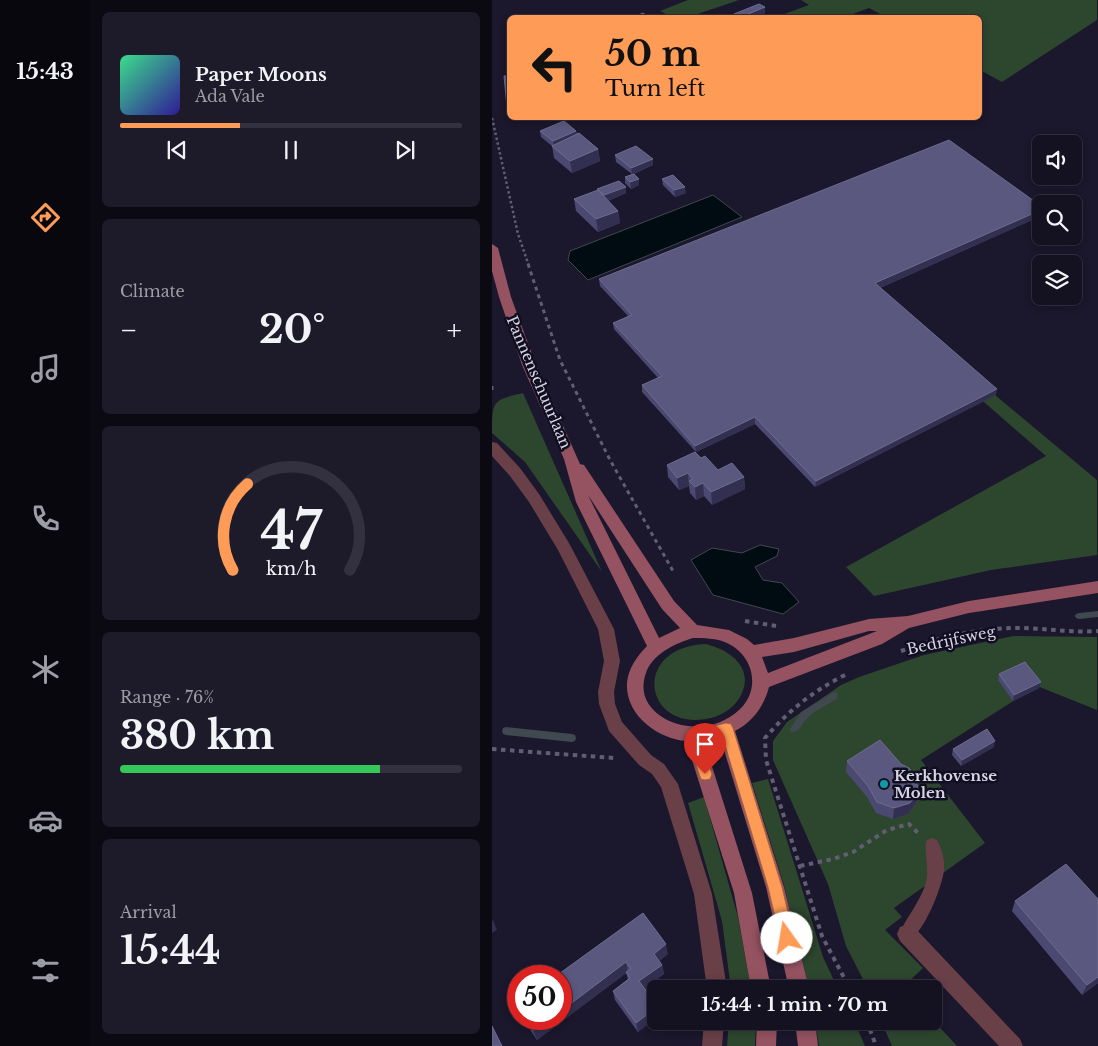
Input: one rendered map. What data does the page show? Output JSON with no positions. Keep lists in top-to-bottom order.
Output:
{
  "streets": {
    "main road": ["Pannenschuurlaan", "Bedrijfsweg"]
  },
  "crossings": [
    ["Pannenschuurlaan", "Bedrijfsweg"]
  ],
  "places": ["Kerkhovense Molen"],
  "page": {
    "tabs": "15:43",
    "turn": ["50 m", "Turn left"],
    "song": ["Paper Moons", "Ada Vale"],
    "tile": [
      "Climate",
      ["Range · 76%", "380 km"],
      ["Arrival", "15:44"]
    ],
    "heat": ["−", "20°", "+"],
    "limit": "50",
    "trip": "15:44 · 1 min · 70 m",
    "gauge": ["47", "km/h"]
  }
}
